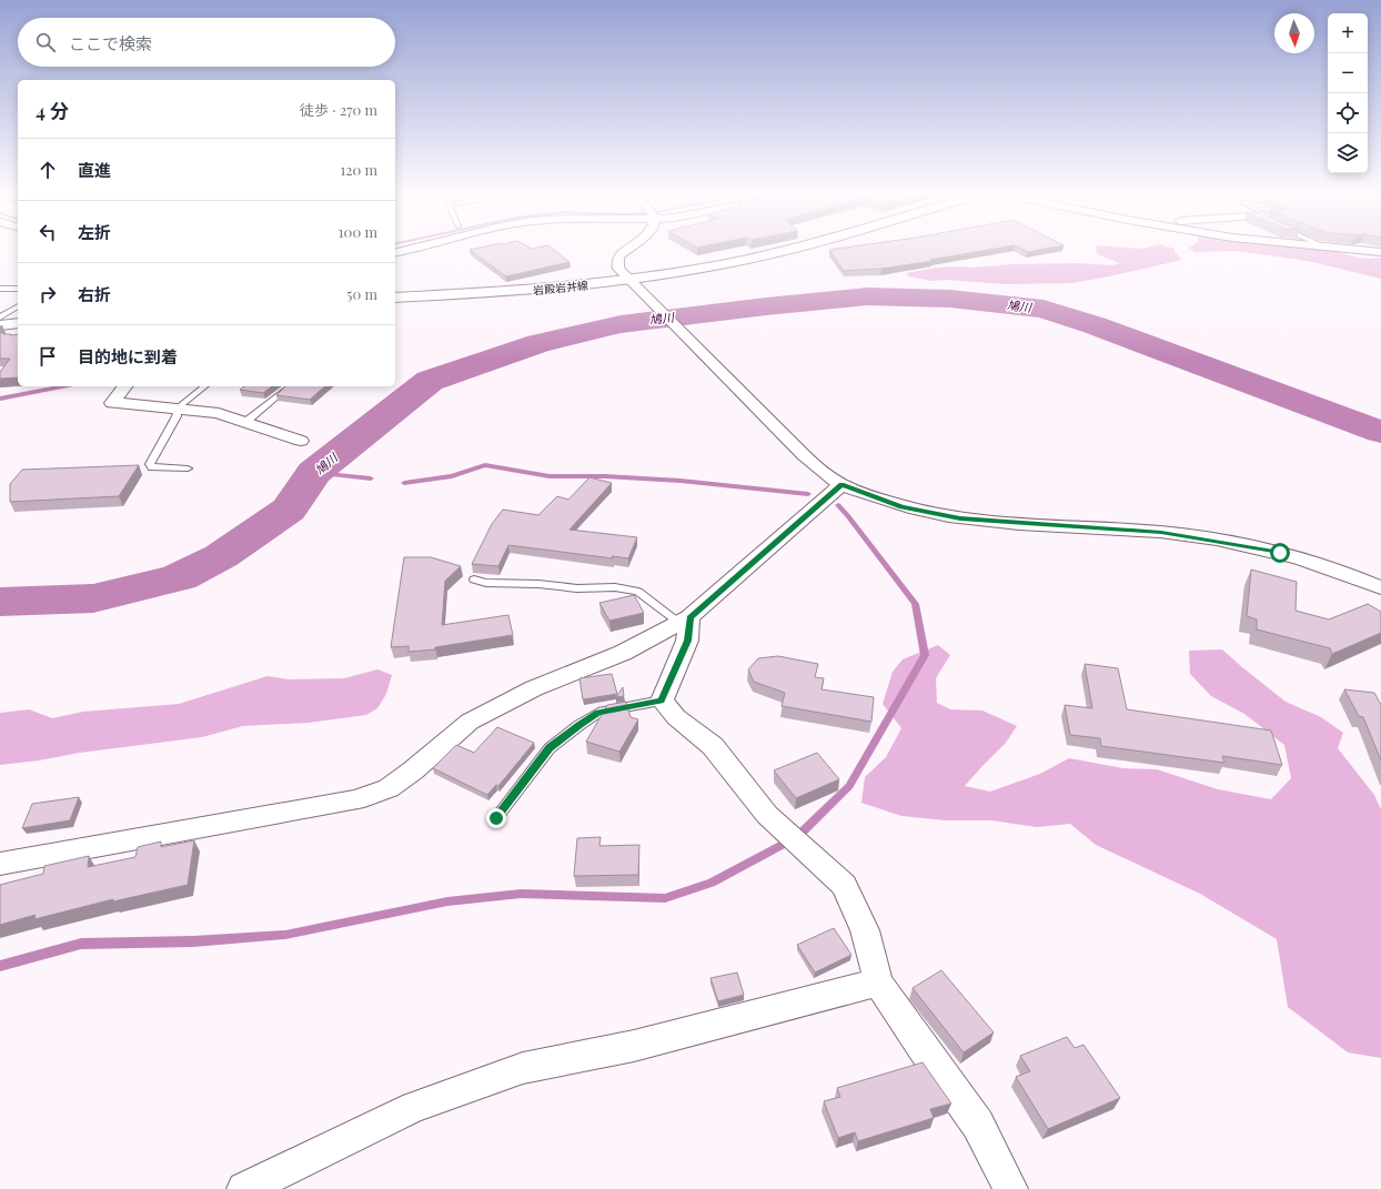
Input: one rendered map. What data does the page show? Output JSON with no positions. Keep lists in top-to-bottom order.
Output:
{
  "streets": {
    "main road": ["岩殿岩井線"]
  },
  "water": ["鳩川"],
  "north": "bottom",
  "page": {
    "map_buttons": ["+", "−"],
    "search": "ここで検索",
    "heading": ["4 分", "徒歩 · 270 m"],
    "list": [
      ["直進", "120 m"],
      ["左折", "100 m"],
      ["右折", "50 m"],
      "目的地に到着"
    ]
  }
}
